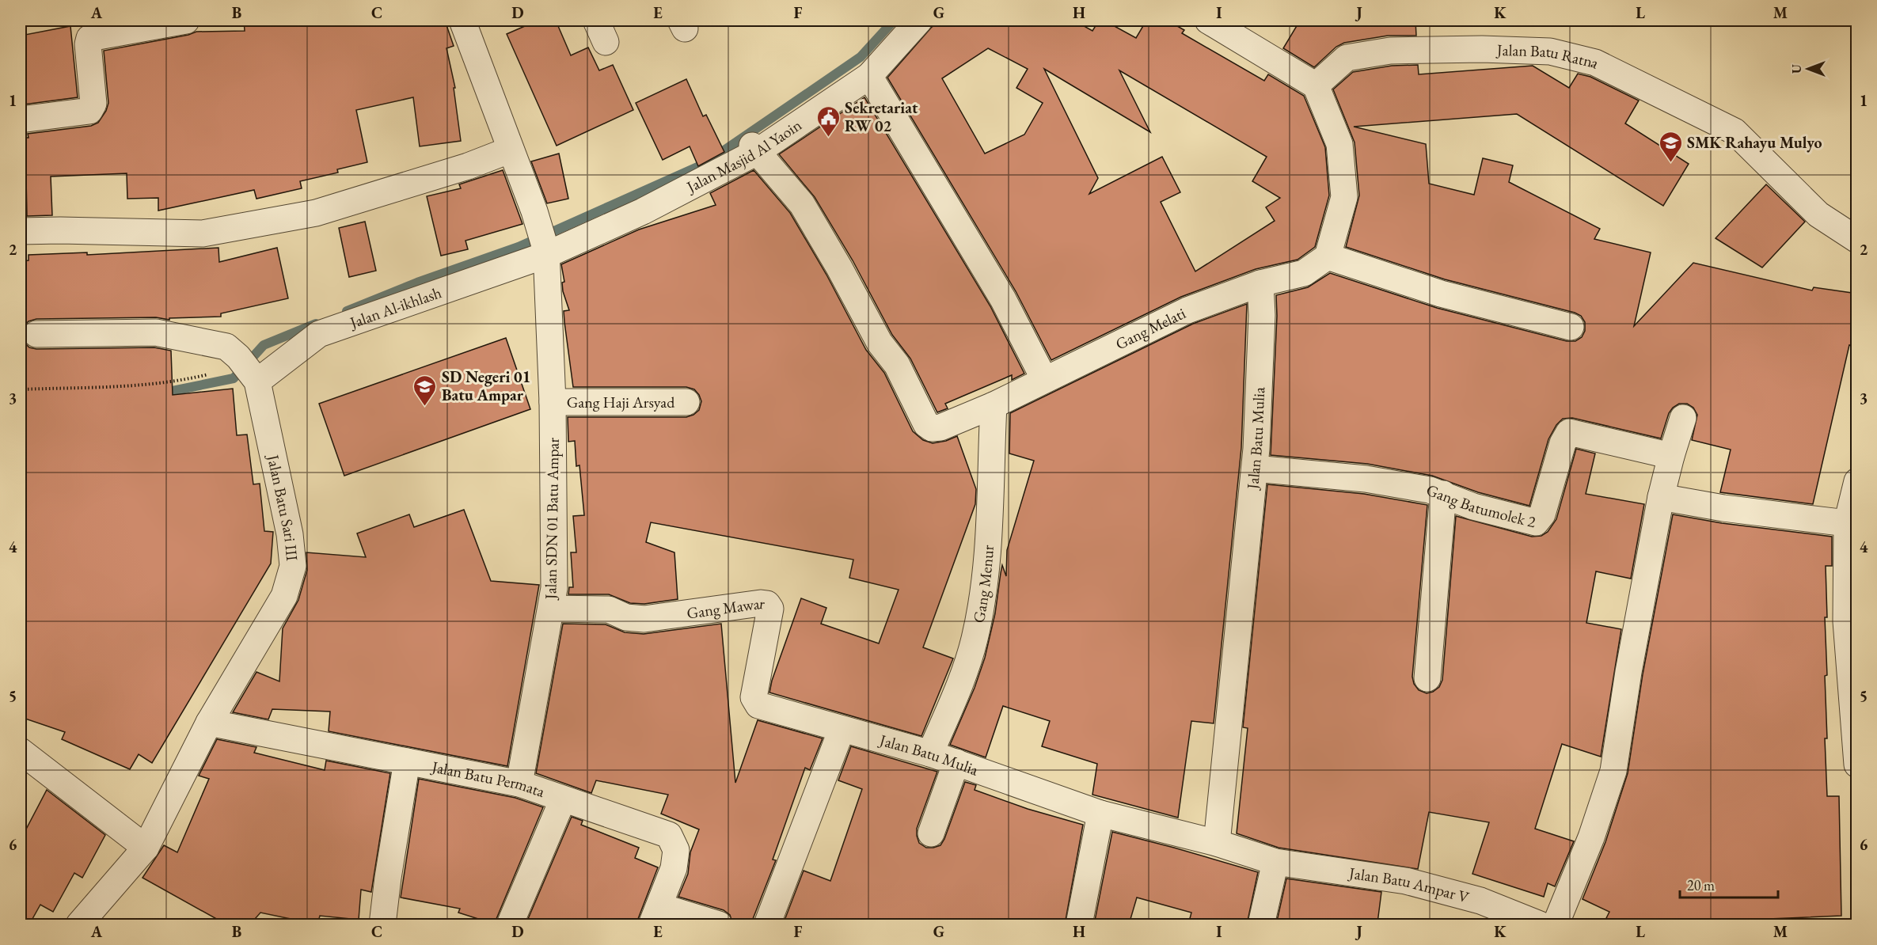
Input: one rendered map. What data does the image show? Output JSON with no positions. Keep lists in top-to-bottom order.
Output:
{
  "streets": {
    "street": [
      "Jalan Batu Ratna",
      "Jalan Masjid Al Yaoin",
      "Jalan Al-ikhlash",
      "Gang Melati",
      "Gang Haji Arsyad",
      "Jalan Batu Mulia",
      "Gang Batumolek 2",
      "Jalan Batu Sari III",
      "Jalan SDN 01 Batu Ampar",
      "Gang Menur",
      "Gang Mawar",
      "Jalan Batu Permata",
      "Jalan Batu Ampar V"
    ]
  },
  "crossings": [
    ["Jalan Masjid Al Yaoin", "Jalan Al-ikhlash"],
    ["Jalan Masjid Al Yaoin", "Gang Melati"],
    ["Jalan Masjid Al Yaoin", "Jalan SDN 01 Batu Ampar"],
    ["Jalan Al-ikhlash", "Jalan Batu Sari III"],
    ["Jalan Al-ikhlash", "Jalan SDN 01 Batu Ampar"],
    ["Gang Melati", "Jalan Batu Mulia"],
    ["Gang Melati", "Gang Menur"],
    ["Gang Haji Arsyad", "Jalan SDN 01 Batu Ampar"],
    ["Jalan Batu Mulia", "Gang Batumolek 2"],
    ["Jalan Batu Mulia", "Gang Menur"],
    ["Jalan Batu Mulia", "Gang Mawar"],
    ["Jalan Batu Mulia", "Jalan Batu Ampar V"],
    ["Jalan Batu Sari III", "Jalan Batu Permata"],
    ["Jalan SDN 01 Batu Ampar", "Gang Mawar"],
    ["Jalan SDN 01 Batu Ampar", "Jalan Batu Permata"]
  ],
  "places": {
    "public building": ["Sekretariat RW 02"],
    "school or university": ["SMK Rahayu Mulyo", "SD Negeri 01 Batu Ampar"]
  },
  "scale_bar": "20 m",
  "north": "left",
  "grid": {
    "columns": [
      "A",
      "B",
      "C",
      "D",
      "E",
      "F",
      "G",
      "H",
      "I",
      "J",
      "K",
      "L",
      "M"
    ],
    "rows": [
      "1",
      "2",
      "3",
      "4",
      "5",
      "6"
    ]
  }
}
